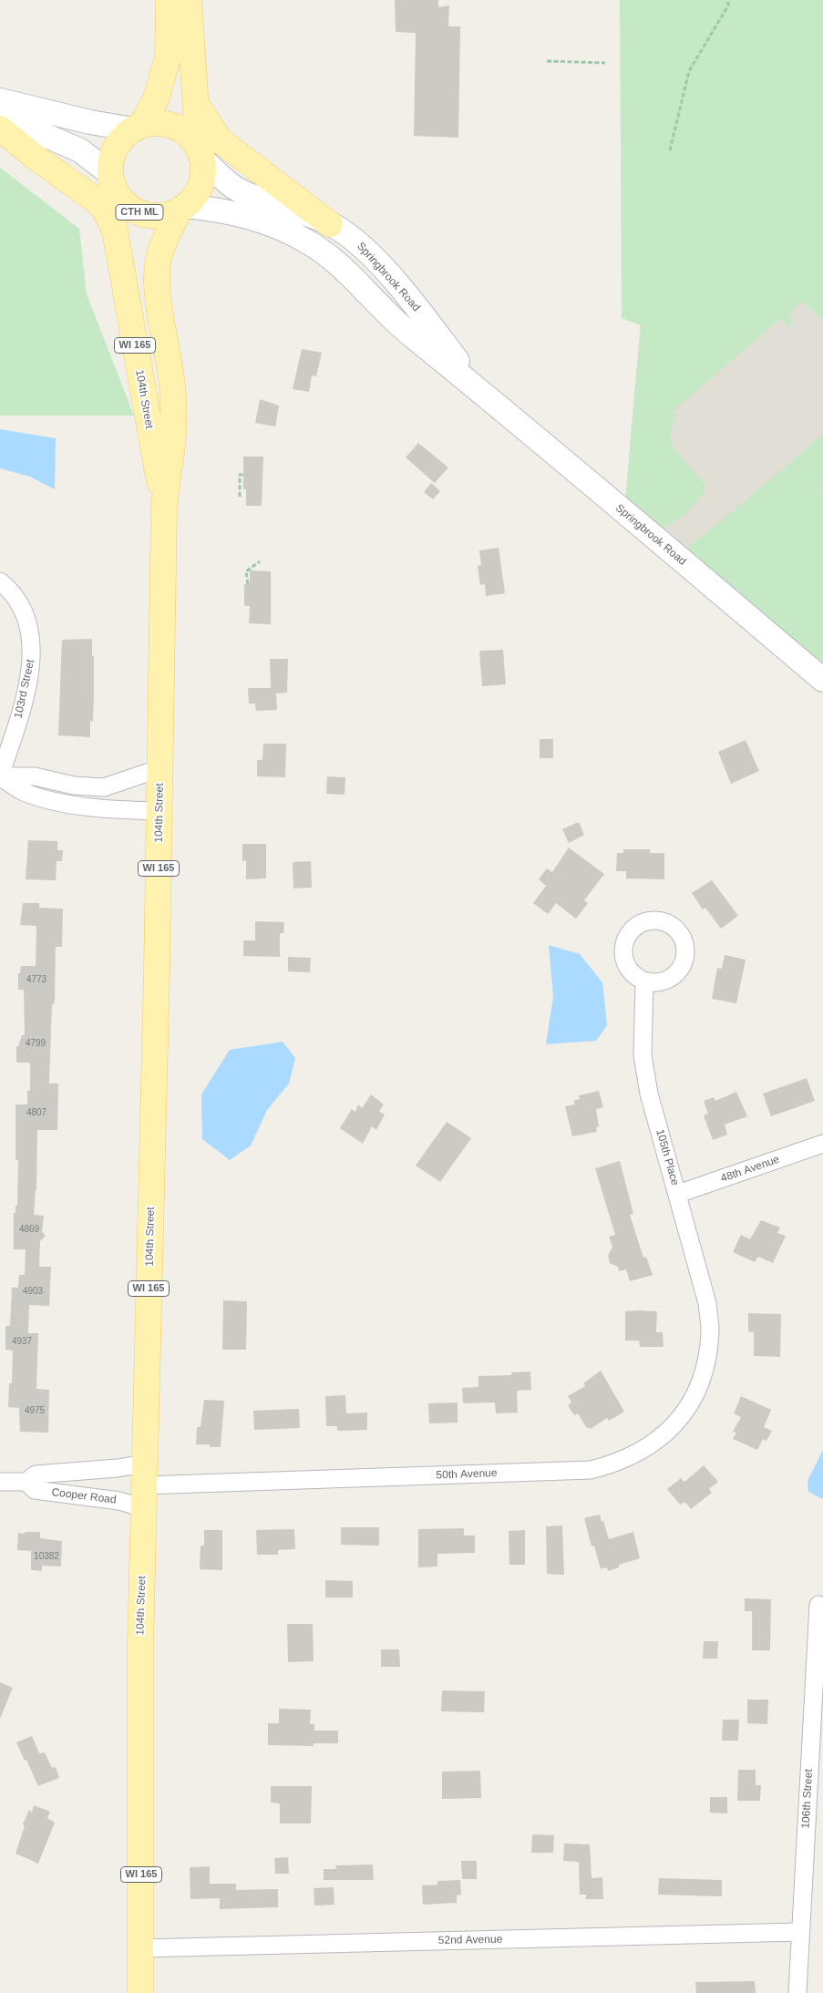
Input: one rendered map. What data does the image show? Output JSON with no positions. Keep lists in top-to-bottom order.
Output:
{
  "streets": {
    "main road": ["CTH ML", "WI 165", "104th Street"],
    "street": [
      "Springbrook Road",
      "103rd Street",
      "105th Place",
      "48th Avenue",
      "50th Avenue",
      "Cooper Road",
      "106th Street",
      "52nd Avenue"
    ]
  },
  "crossings": [
    ["CTH ML", "Springbrook Road"],
    ["CTH ML", "WI 165"],
    ["CTH ML", "104th Street"],
    ["Springbrook Road", "WI 165"],
    ["Springbrook Road", "104th Street"],
    ["WI 165", "104th Street"],
    ["104th Street", "50th Avenue"],
    ["104th Street", "Cooper Road"],
    ["104th Street", "52nd Avenue"],
    ["105th Place", "48th Avenue"],
    ["105th Place", "50th Avenue"],
    ["50th Avenue", "Cooper Road"],
    ["106th Street", "52nd Avenue"]
  ],
  "house_numbers": [
    "4773",
    "4799",
    "4807",
    "4869",
    "4903",
    "4937",
    "4975",
    "10382"
  ]
}
